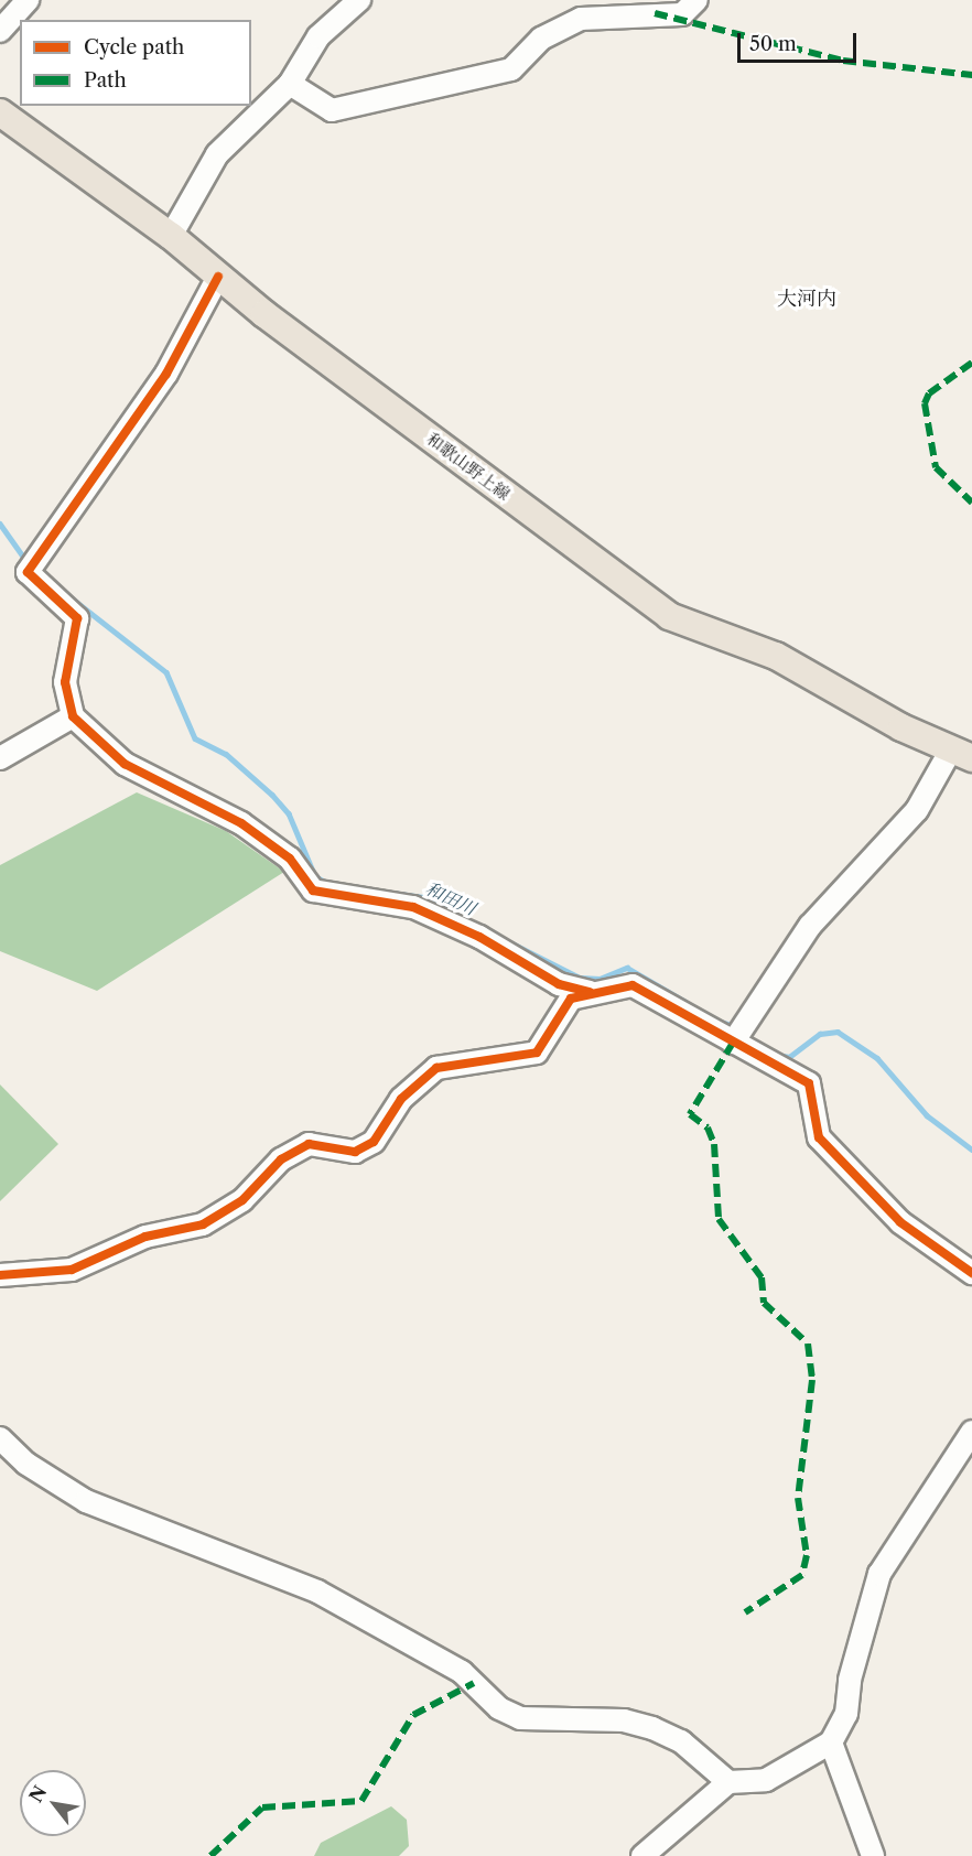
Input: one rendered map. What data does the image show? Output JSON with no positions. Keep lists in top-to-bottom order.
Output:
{
  "streets": {
    "main road": ["和歌山野上線"]
  },
  "districts": ["大河内"],
  "water": ["和田川"],
  "legend": ["Cycle path", "Path"],
  "scale_bar": "50 m",
  "north": "top left"
}
